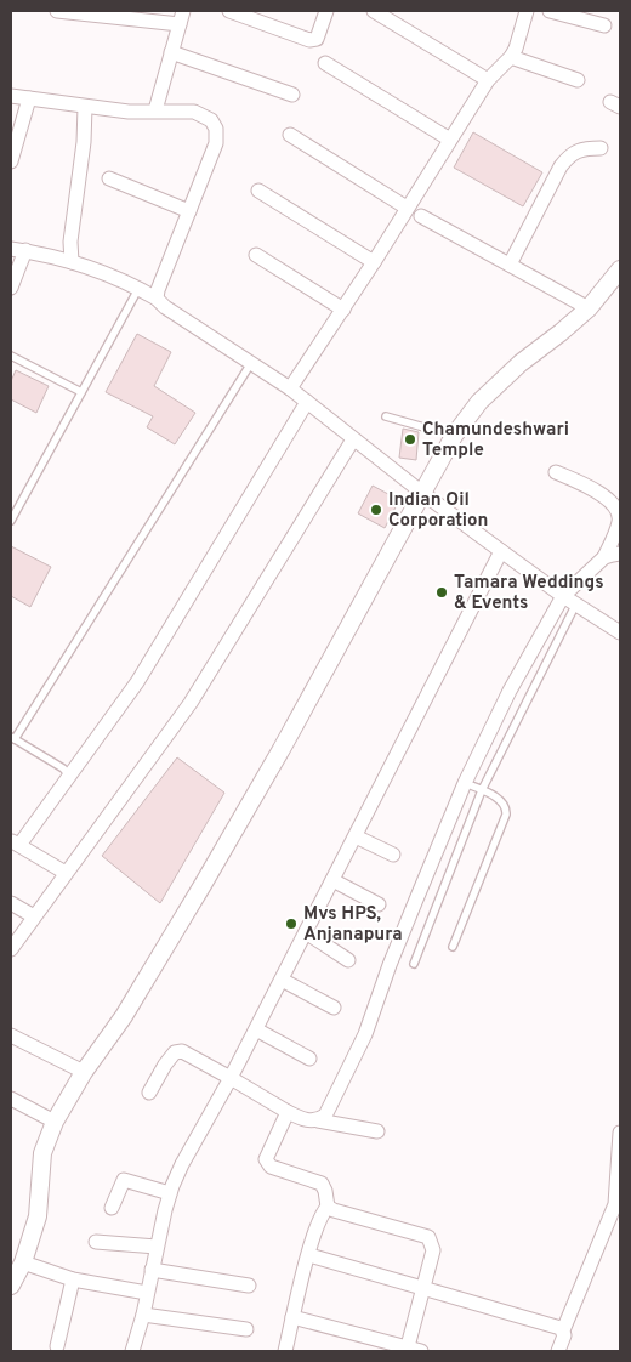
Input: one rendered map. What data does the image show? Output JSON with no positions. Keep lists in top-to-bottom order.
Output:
{
  "places": [
    "Chamundeshwari Temple",
    "Indian Oil Corporation",
    "Tamara Weddings & Events",
    "Mvs HPS, Anjanapura"
  ]
}
